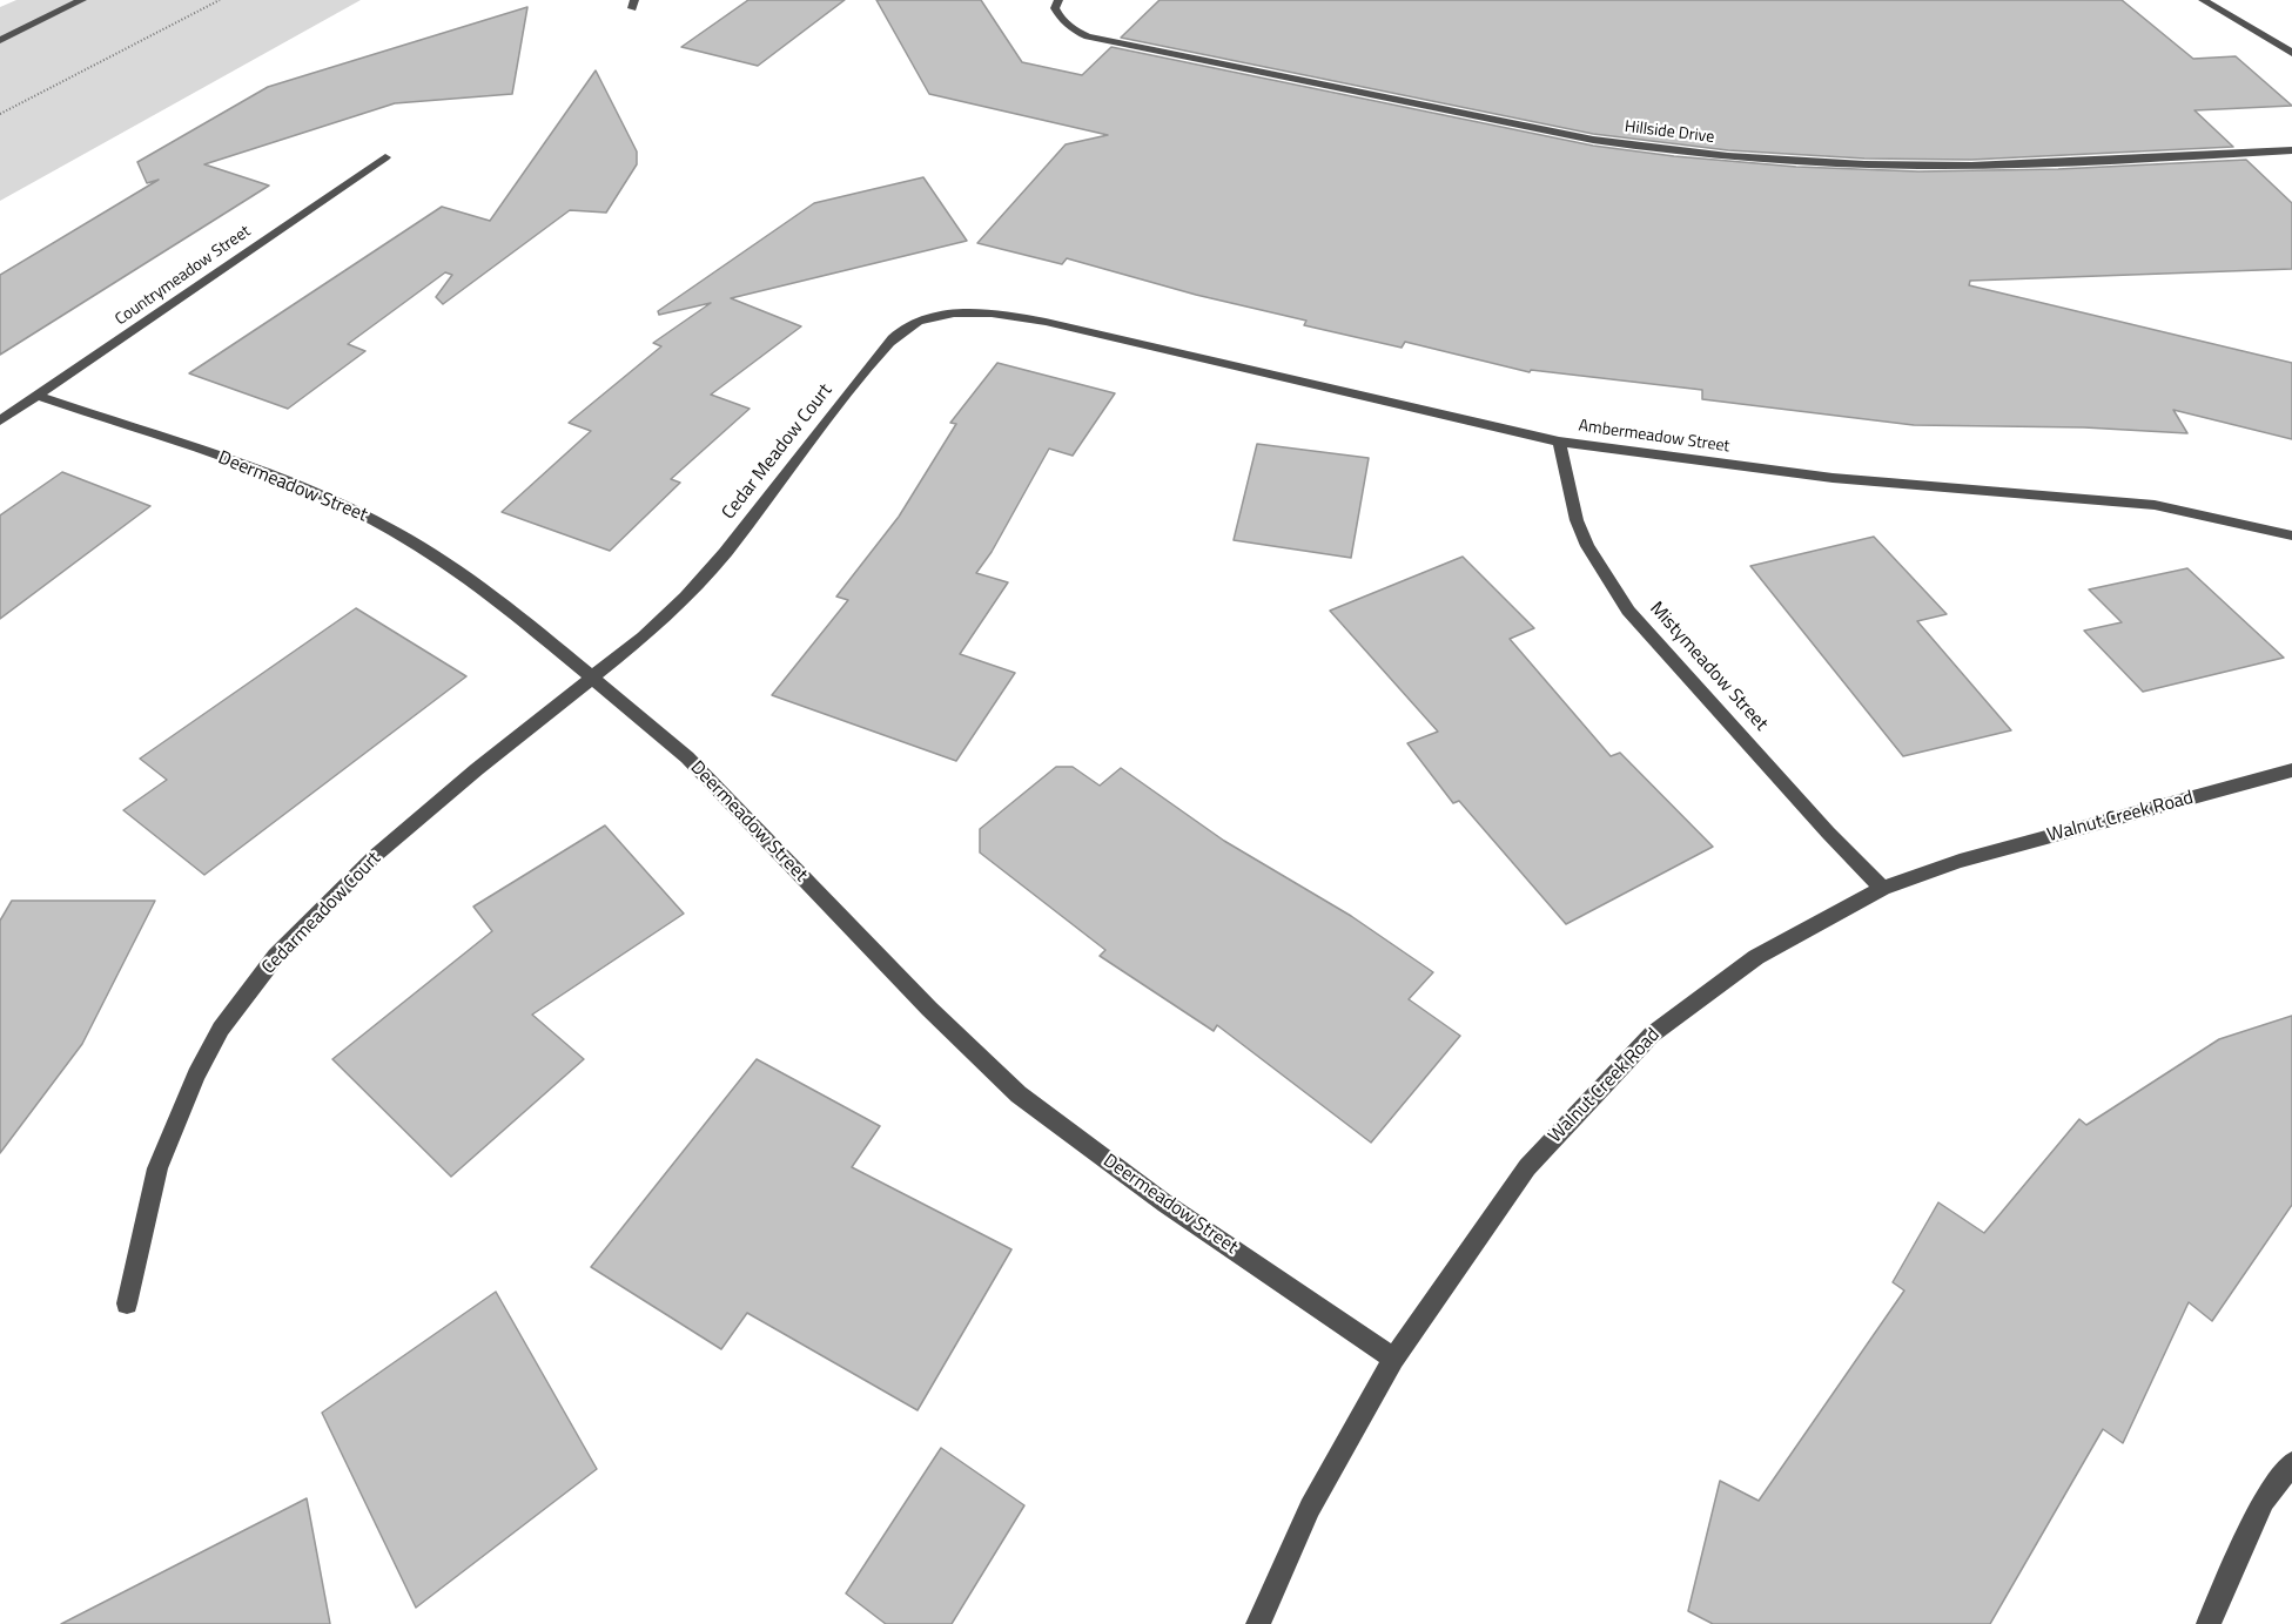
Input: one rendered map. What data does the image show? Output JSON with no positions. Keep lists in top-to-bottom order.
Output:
{
  "streets": {
    "street": [
      "Hillside Drive",
      "Countrymeadow Street",
      "Ambermeadow Street",
      "Cedar Meadow Court",
      "Deermeadow Street",
      "Mistymeadow Street",
      "Walnut Creek Road",
      "Cedarmeadow Court"
    ]
  },
  "crossings": [
    ["Countrymeadow Street", "Deermeadow Street"],
    ["Ambermeadow Street", "Cedar Meadow Court"],
    ["Ambermeadow Street", "Mistymeadow Street"],
    ["Cedar Meadow Court", "Deermeadow Street"],
    ["Cedar Meadow Court", "Cedarmeadow Court"],
    ["Deermeadow Street", "Walnut Creek Road"],
    ["Deermeadow Street", "Cedarmeadow Court"],
    ["Mistymeadow Street", "Walnut Creek Road"]
  ]
}
